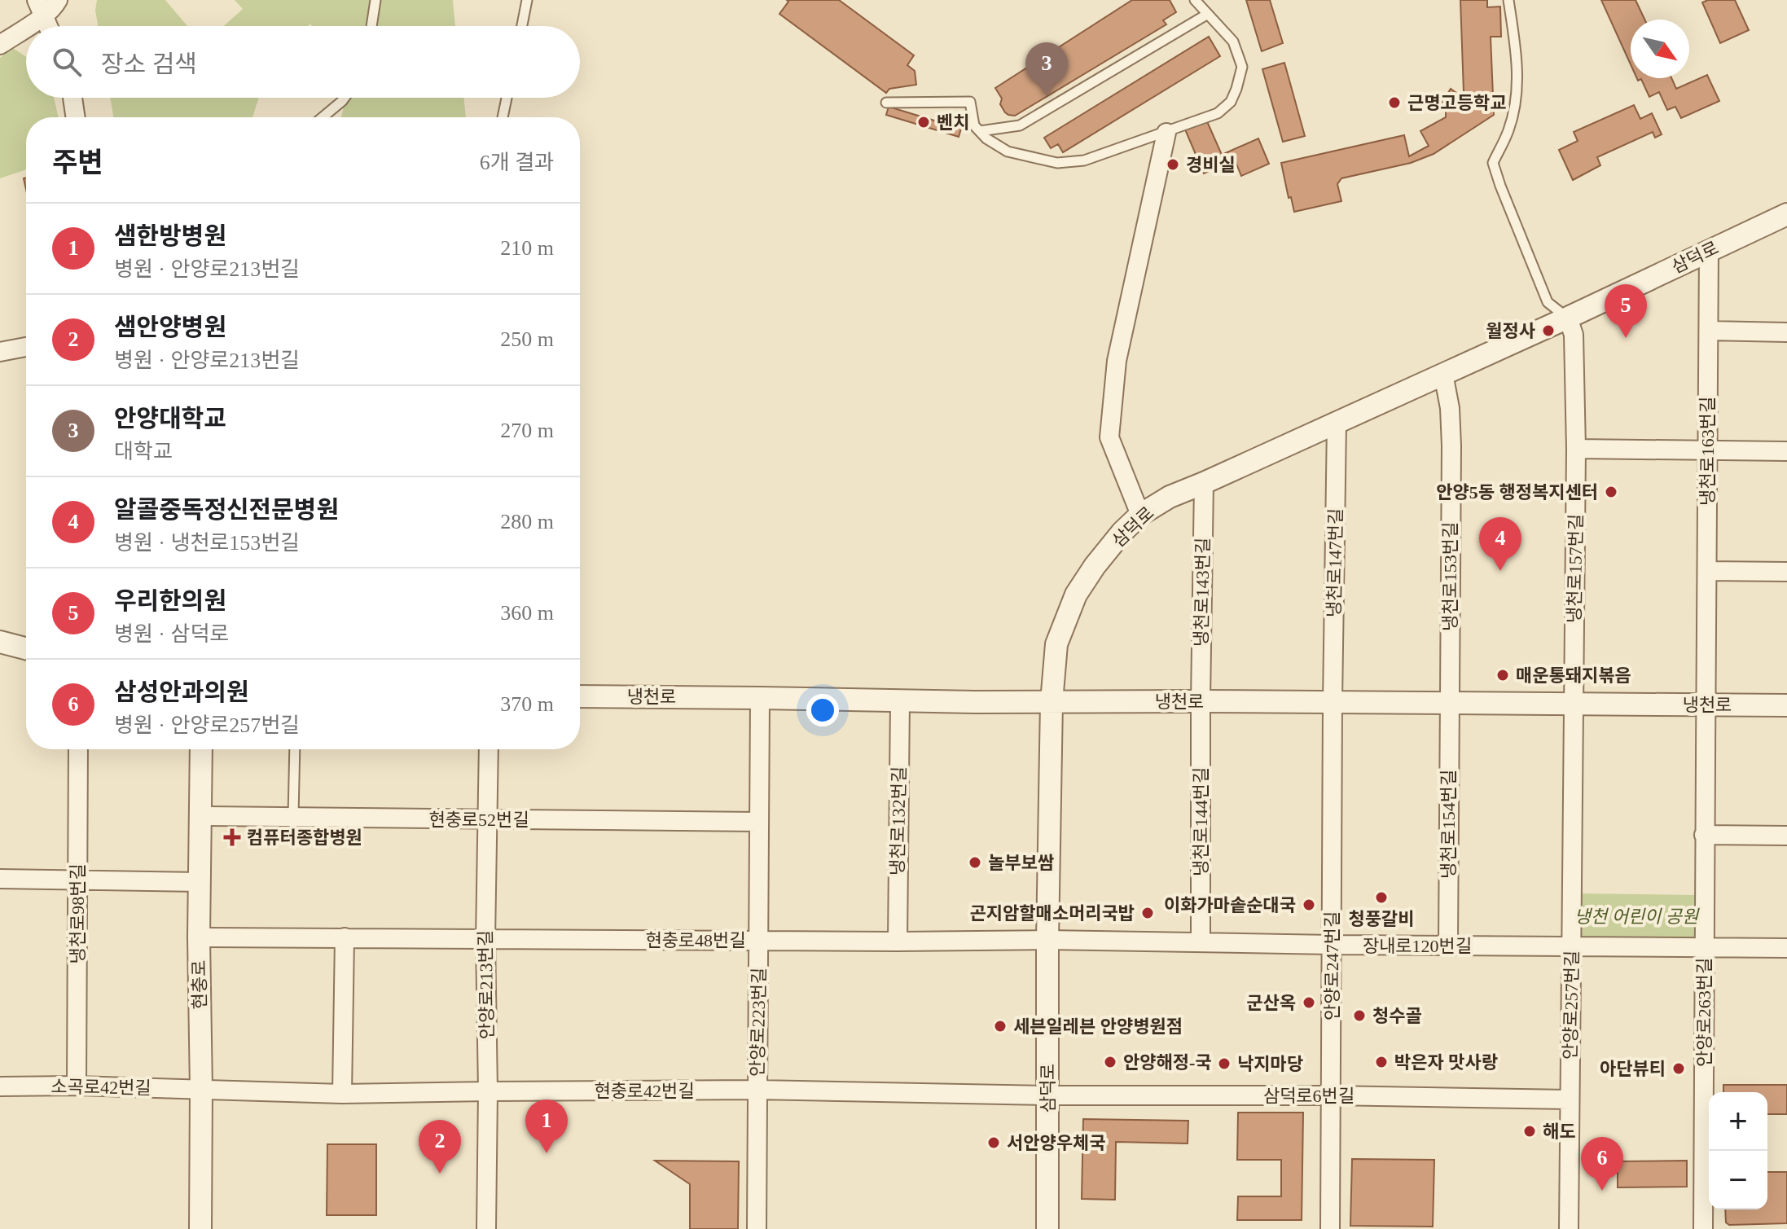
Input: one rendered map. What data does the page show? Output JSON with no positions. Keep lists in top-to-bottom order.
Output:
{
  "streets": {
    "street": [
      "삼덕로",
      "냉천로163번길",
      "냉천로147번길",
      "냉천로157번길",
      "냉천로153번길",
      "냉천로143번길",
      "냉천로",
      "현충로52번길",
      "냉천로132번길",
      "냉천로144번길",
      "냉천로154번길",
      "냉천로98번길",
      "현충로48번길",
      "장내로120번길",
      "안양로247번길",
      "현충로",
      "안양로213번길",
      "안양로257번길",
      "안양로263번길",
      "안양로223번길",
      "소곡로42번길",
      "현충로42번길",
      "삼덕로6번길"
    ]
  },
  "crossings": [
    ["삼덕로", "냉천로163번길"],
    ["삼덕로", "냉천로147번길"],
    ["삼덕로", "냉천로157번길"],
    ["삼덕로", "냉천로153번길"],
    ["삼덕로", "냉천로143번길"],
    ["삼덕로", "냉천로"],
    ["삼덕로", "현충로48번길"],
    ["삼덕로", "장내로120번길"],
    ["삼덕로", "현충로42번길"],
    ["삼덕로", "삼덕로6번길"],
    ["냉천로163번길", "냉천로"],
    ["냉천로163번길", "안양로263번길"],
    ["냉천로147번길", "냉천로"],
    ["냉천로147번길", "안양로247번길"],
    ["냉천로157번길", "냉천로"],
    ["냉천로157번길", "안양로257번길"],
    ["냉천로153번길", "냉천로"],
    ["냉천로153번길", "냉천로154번길"],
    ["냉천로143번길", "냉천로"],
    ["냉천로143번길", "냉천로144번길"],
    ["냉천로", "냉천로132번길"],
    ["냉천로", "냉천로144번길"],
    ["냉천로", "냉천로154번길"],
    ["냉천로", "안양로247번길"],
    ["냉천로", "안양로257번길"],
    ["냉천로", "안양로263번길"],
    ["냉천로", "안양로223번길"],
    ["현충로52번길", "현충로"],
    ["현충로52번길", "안양로213번길"],
    ["현충로52번길", "안양로223번길"],
    ["냉천로132번길", "현충로48번길"],
    ["냉천로144번길", "장내로120번길"],
    ["냉천로154번길", "장내로120번길"],
    ["냉천로98번길", "소곡로42번길"],
    ["현충로48번길", "장내로120번길"],
    ["현충로48번길", "현충로"],
    ["현충로48번길", "안양로213번길"],
    ["현충로48번길", "안양로223번길"],
    ["장내로120번길", "안양로247번길"],
    ["장내로120번길", "안양로257번길"],
    ["장내로120번길", "안양로263번길"],
    ["안양로247번길", "삼덕로6번길"],
    ["현충로", "소곡로42번길"],
    ["현충로", "현충로42번길"],
    ["안양로213번길", "현충로42번길"],
    ["안양로257번길", "삼덕로6번길"],
    ["안양로223번길", "현충로42번길"],
    ["소곡로42번길", "현충로42번길"],
    ["현충로42번길", "삼덕로6번길"]
  ],
  "parks": ["냉천 어린이 공원"],
  "places": {
    "other": [
      "근명고등학교",
      "벤치",
      "경비실",
      "월정사",
      "안양5동 행정복지센터",
      "매운통돼지볶음",
      "놀부보쌈",
      "청풍갈비",
      "이화가마솥순대국",
      "곤지암할매소머리국밥",
      "군산옥",
      "청수골",
      "세븐일레븐 안양병원점",
      "안양해정-국",
      "박은자 맛사랑",
      "낙지마당",
      "아단뷰티",
      "해도",
      "서안양우체국"
    ],
    "health": ["컴퓨터종합병원"]
  },
  "north": "bottom right",
  "page": {
    "search": "장소 검색",
    "pins": [
      "3",
      "5",
      "4",
      "1",
      "2",
      "6"
    ],
    "heading": ["주변", "6개 결과"],
    "list": [
      {
        "mark": "1",
        "name": "샘한방병원",
        "note": "병원 · 안양로213번길",
        "value": "210 m"
      },
      {
        "mark": "2",
        "name": "샘안양병원",
        "note": "병원 · 안양로213번길",
        "value": "250 m"
      },
      {
        "mark": "3",
        "name": "안양대학교",
        "note": "대학교",
        "value": "270 m"
      },
      {
        "mark": "4",
        "name": "알콜중독정신전문병원",
        "note": "병원 · 냉천로153번길",
        "value": "280 m"
      },
      {
        "mark": "5",
        "name": "우리한의원",
        "note": "병원 · 삼덕로",
        "value": "360 m"
      },
      {
        "mark": "6",
        "name": "삼성안과의원",
        "note": "병원 · 안양로257번길",
        "value": "370 m"
      }
    ],
    "map_buttons": ["+", "−"]
  }
}
